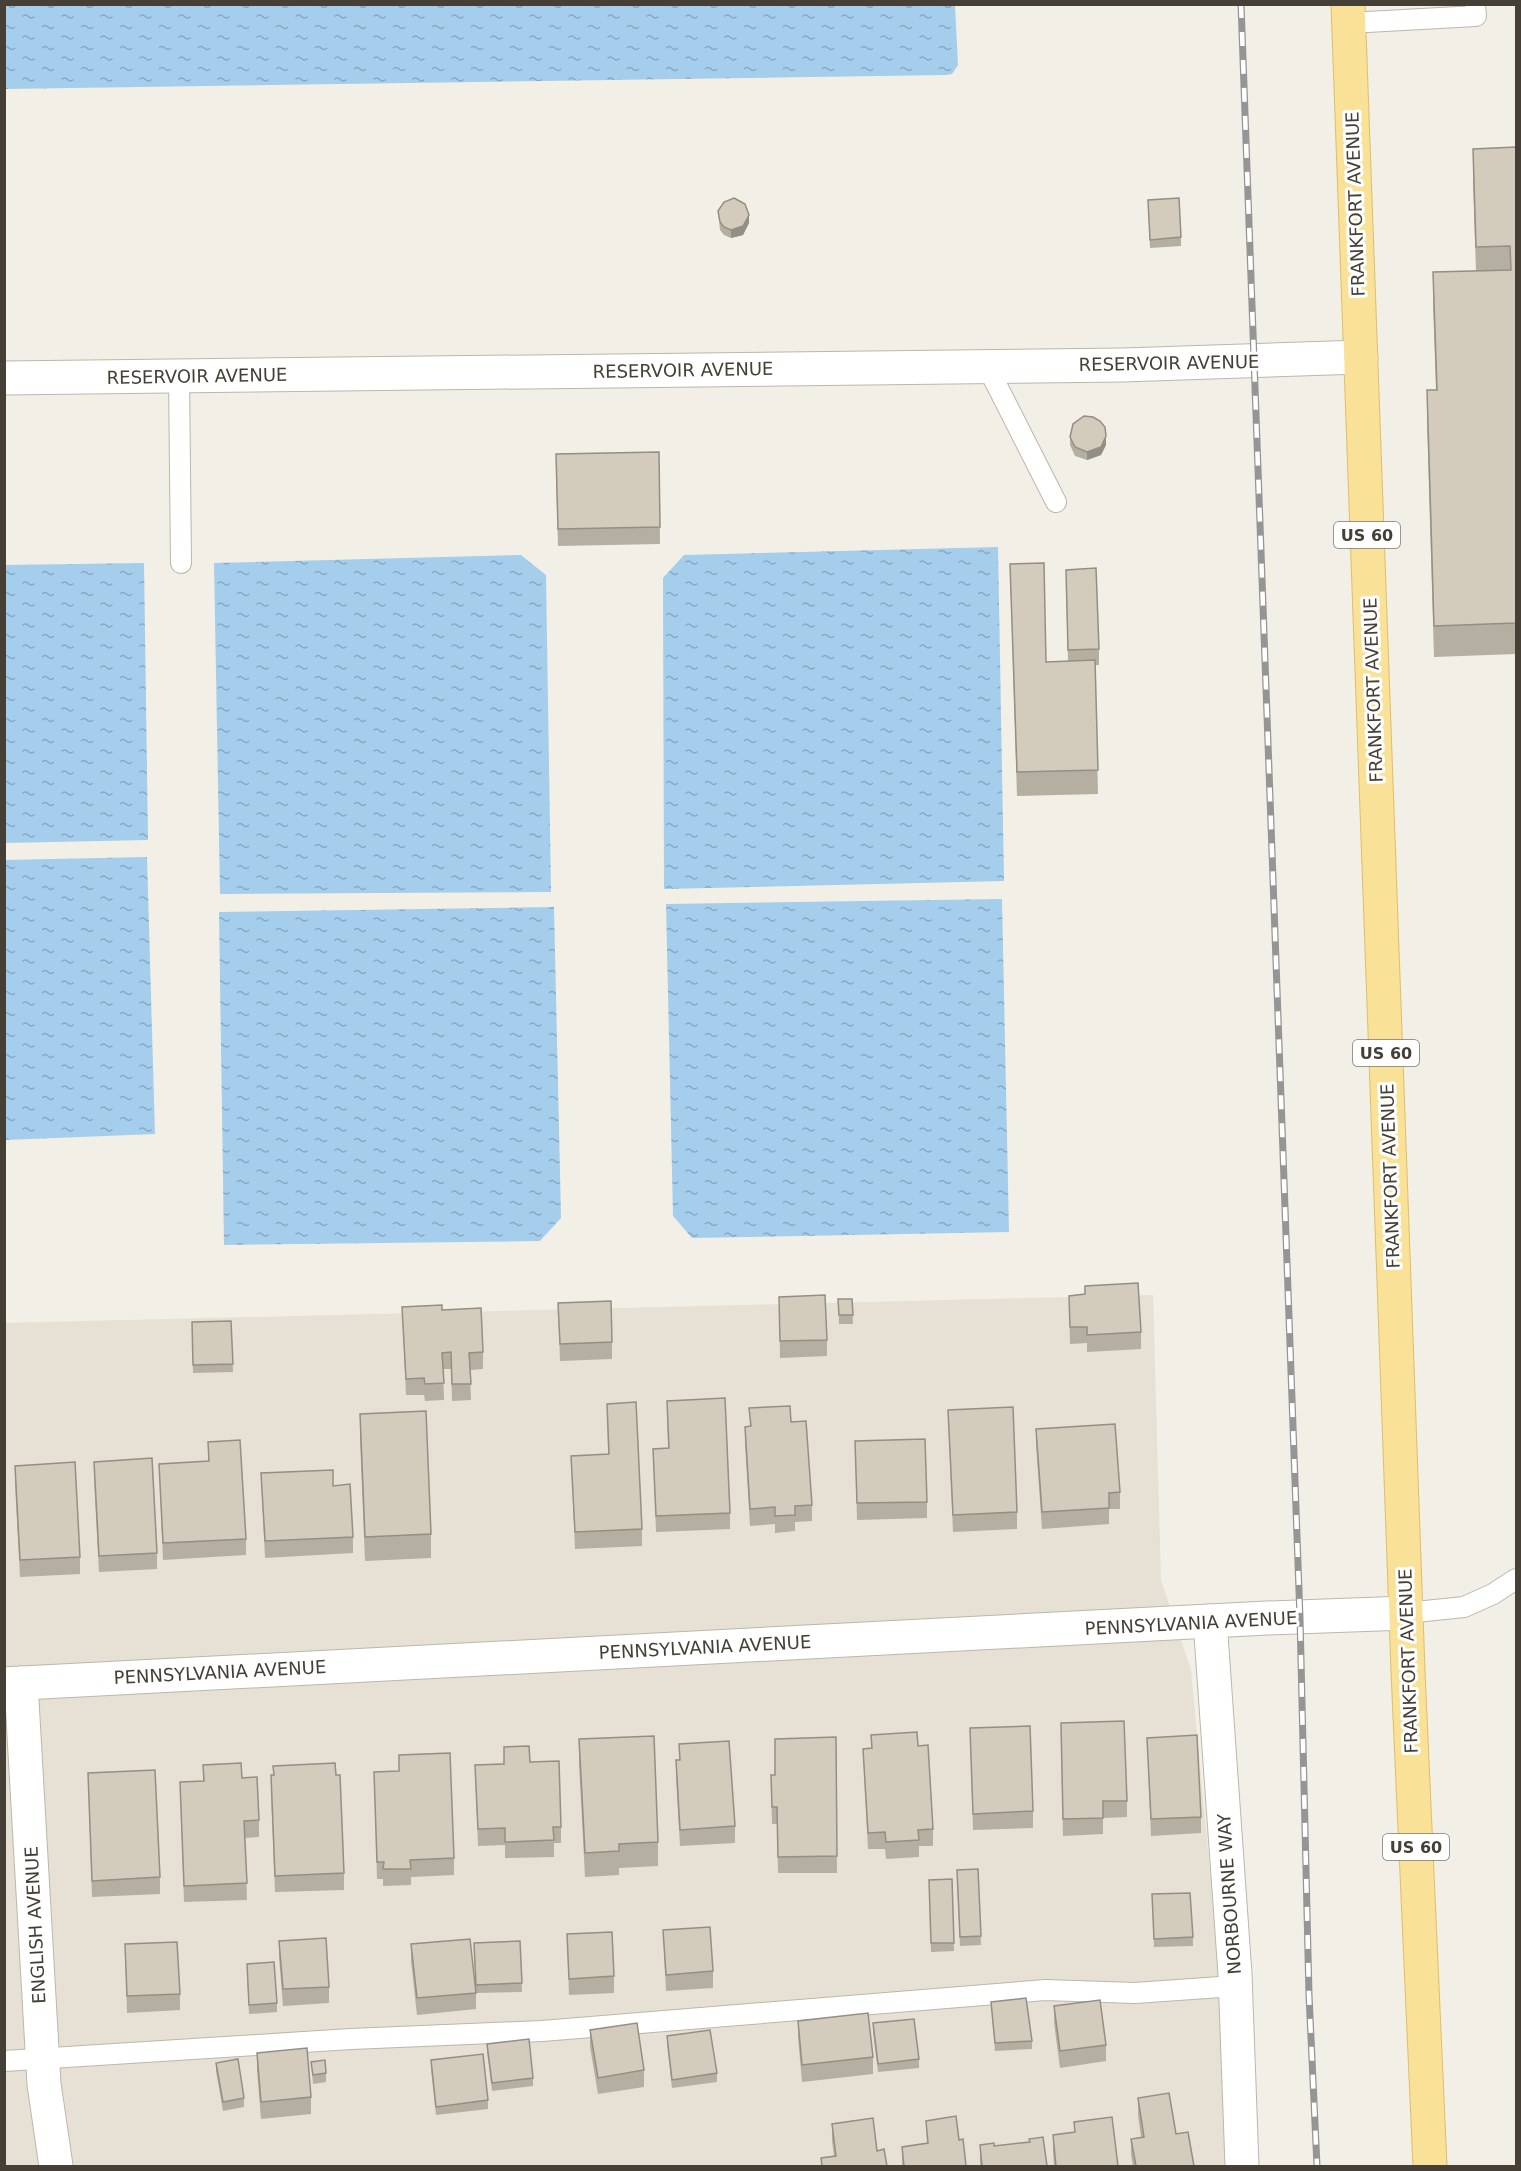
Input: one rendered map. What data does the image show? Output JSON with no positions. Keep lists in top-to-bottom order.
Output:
{
  "streets": {
    "main road": ["FRANKFORT AVENUE", "US 60"],
    "street": [
      "RESERVOIR AVENUE",
      "PENNSYLVANIA AVENUE",
      "NORBOURNE WAY",
      "ENGLISH AVENUE"
    ]
  },
  "crossings": [
    ["FRANKFORT AVENUE", "RESERVOIR AVENUE"],
    ["FRANKFORT AVENUE", "PENNSYLVANIA AVENUE"],
    ["PENNSYLVANIA AVENUE", "NORBOURNE WAY"],
    ["PENNSYLVANIA AVENUE", "ENGLISH AVENUE"]
  ]
}
